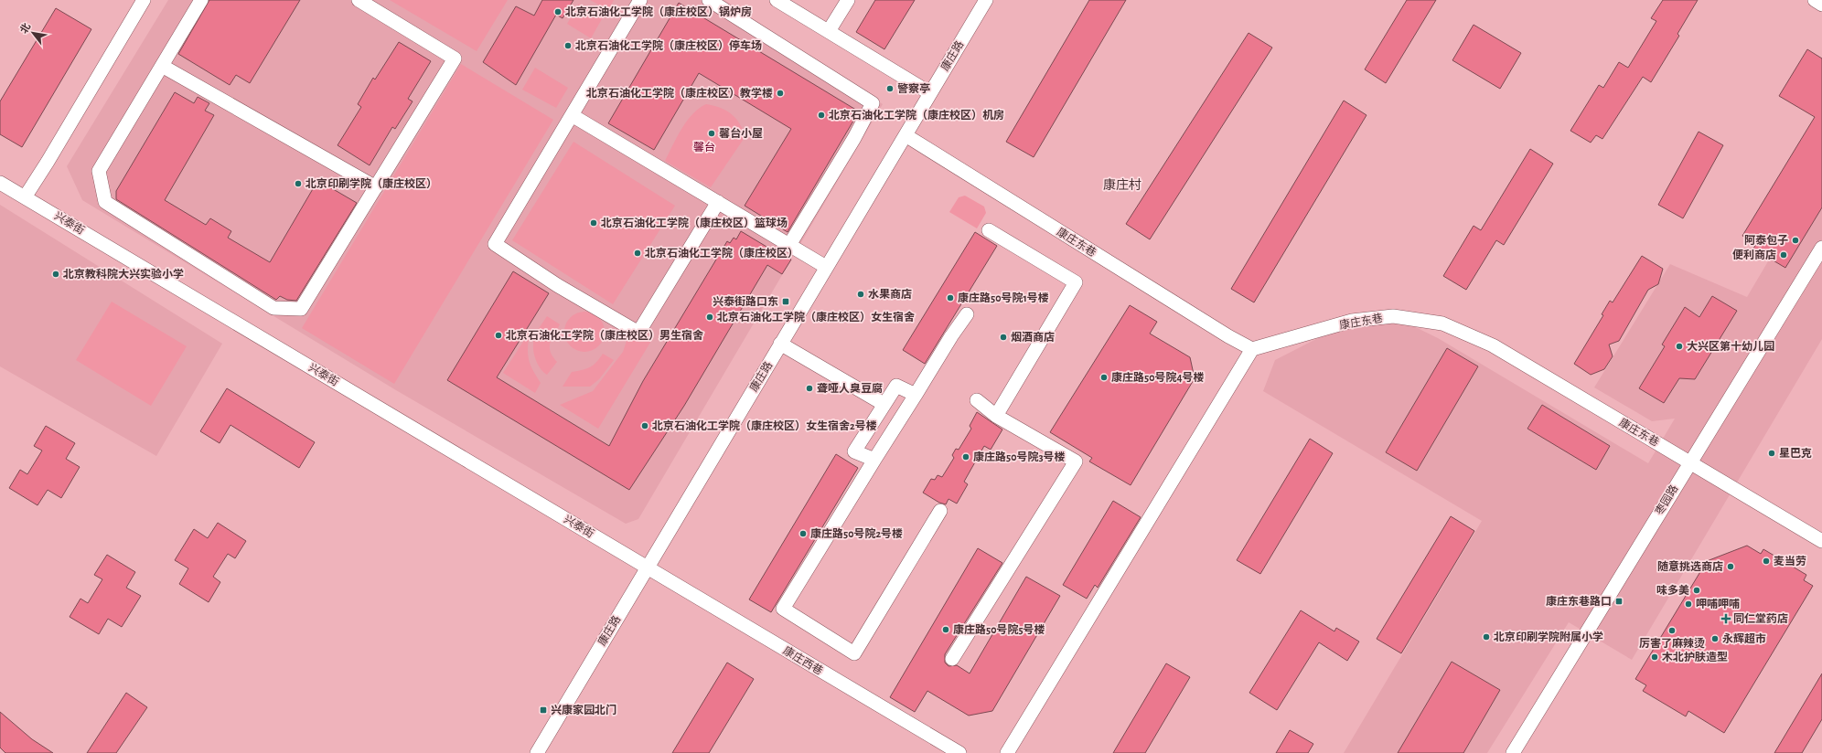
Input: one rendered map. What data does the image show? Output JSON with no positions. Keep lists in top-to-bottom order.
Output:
{
  "streets": {
    "street": [
      "康庄路",
      "兴泰街",
      "康庄东巷",
      "枣园路",
      "康庄西巷"
    ]
  },
  "crossings": [
    ["康庄路", "兴泰街"],
    ["康庄路", "康庄东巷"],
    ["康庄路", "康庄西巷"],
    ["兴泰街", "康庄西巷"],
    ["康庄东巷", "枣园路"]
  ],
  "districts": ["康庄村"],
  "parks": ["馨台"],
  "places": {
    "other": [
      "北京石油化工学院（康庄校区）锅炉房",
      "北京石油化工学院（康庄校区）停车场",
      "警察亭",
      "北京石油化工学院（康庄校区）教学楼",
      "北京石油化工学院（康庄校区）机房",
      "馨台小屋",
      "北京印刷学院（康庄校区）",
      "北京石油化工学院（康庄校区）篮球场",
      "阿泰包子",
      "北京石油化工学院（康庄校区）",
      "便利商店",
      "北京教科院大兴实验小学",
      "水果商店",
      "康庄路50号院1号楼",
      "北京石油化工学院（康庄校区）女生宿舍",
      "北京石油化工学院（康庄校区）男生宿舍",
      "烟酒商店",
      "大兴区第十幼儿园",
      "康庄路50号院4号楼",
      "聋哑人臭豆腐",
      "北京石油化工学院（康庄校区）女生宿舍2号楼",
      "星巴克",
      "康庄路50号院3号楼",
      "康庄路50号院2号楼",
      "麦当劳",
      "随意挑选商店",
      "味多美",
      "呷哺呷哺",
      "康庄路50号院5号楼",
      "厉害了麻辣烫",
      "北京印刷学院附属小学",
      "永辉超市",
      "木北护肤造型"
    ],
    "transit": ["兴泰街路口东", "康庄东巷路口", "兴康家园北门"],
    "health": ["同仁堂药店"]
  },
  "north": "top left"
}
